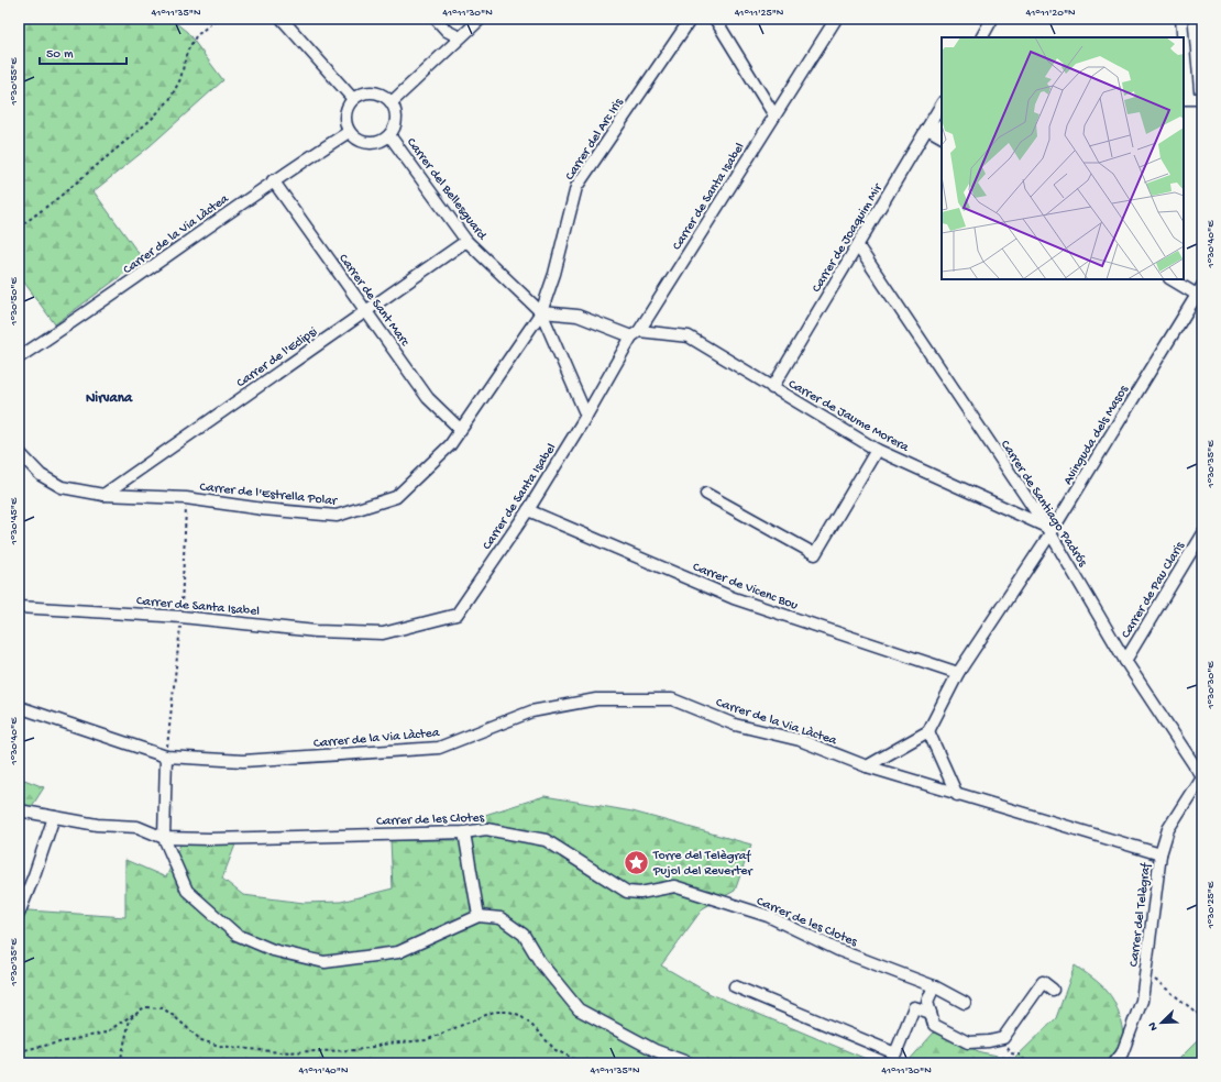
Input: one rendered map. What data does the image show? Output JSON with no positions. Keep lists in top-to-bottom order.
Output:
{
  "streets": {
    "street": [
      "Carrer del Arc Iris",
      "Carrer del Bellesguard",
      "Carrer de Santa Isabel",
      "Carrer de la Via Làctea",
      "Carrer de Joaquim Mir",
      "Carrer de Sant Marc",
      "Carrer de l'Eclipsi",
      "Carrer de Jaume Morera",
      "Avinguda dels Masos",
      "Carrer de l'Estrella Polar",
      "Carrer de Santiago Padrós",
      "Carrer de Vicenc Bou",
      "Carrer de Pau Claris",
      "Carrer de les Clotes",
      "Carrer del Telègraf"
    ]
  },
  "crossings": [
    ["Carrer del Arc Iris", "Carrer del Bellesguard"],
    ["Carrer del Arc Iris", "Carrer de l'Estrella Polar"],
    ["Carrer del Bellesguard", "Carrer de Santa Isabel"],
    ["Carrer del Bellesguard", "Carrer de la Via Làctea"],
    ["Carrer del Bellesguard", "Carrer de l'Eclipsi"],
    ["Carrer del Bellesguard", "Carrer de l'Estrella Polar"],
    ["Carrer de Santa Isabel", "Carrer de Jaume Morera"],
    ["Carrer de Santa Isabel", "Carrer de Vicenc Bou"],
    ["Carrer de la Via Làctea", "Carrer de Sant Marc"],
    ["Carrer de la Via Làctea", "Carrer del Telègraf"],
    ["Carrer de Joaquim Mir", "Carrer de Jaume Morera"],
    ["Carrer de Joaquim Mir", "Carrer de Santiago Padrós"],
    ["Carrer de Sant Marc", "Carrer de l'Eclipsi"],
    ["Carrer de Sant Marc", "Carrer de l'Estrella Polar"],
    ["Carrer de l'Eclipsi", "Carrer de l'Estrella Polar"],
    ["Carrer de Jaume Morera", "Avinguda dels Masos"],
    ["Carrer de Jaume Morera", "Carrer de Santiago Padrós"],
    ["Avinguda dels Masos", "Carrer de Santiago Padrós"],
    ["Avinguda dels Masos", "Carrer de Vicenc Bou"],
    ["Carrer de Santiago Padrós", "Carrer de Pau Claris"],
    ["Carrer de Santiago Padrós", "Carrer del Telègraf"]
  ],
  "districts": ["Nirvana"],
  "places": {
    "place": ["Torre del Telègraf Pujol del Reverter"]
  },
  "scale_bar": "50 m",
  "north": "bottom left",
  "coordinates": [
    "41°11'35\"N",
    "41°11'30\"N",
    "41°11'25\"N",
    "41°11'20\"N",
    "1°30'55\"E",
    "1°30'40\"E",
    "1°30'50\"E",
    "1°30'35\"E",
    "1°30'45\"E",
    "1°30'30\"E",
    "1°30'25\"E",
    "41°11'40\"N"
  ]
}
